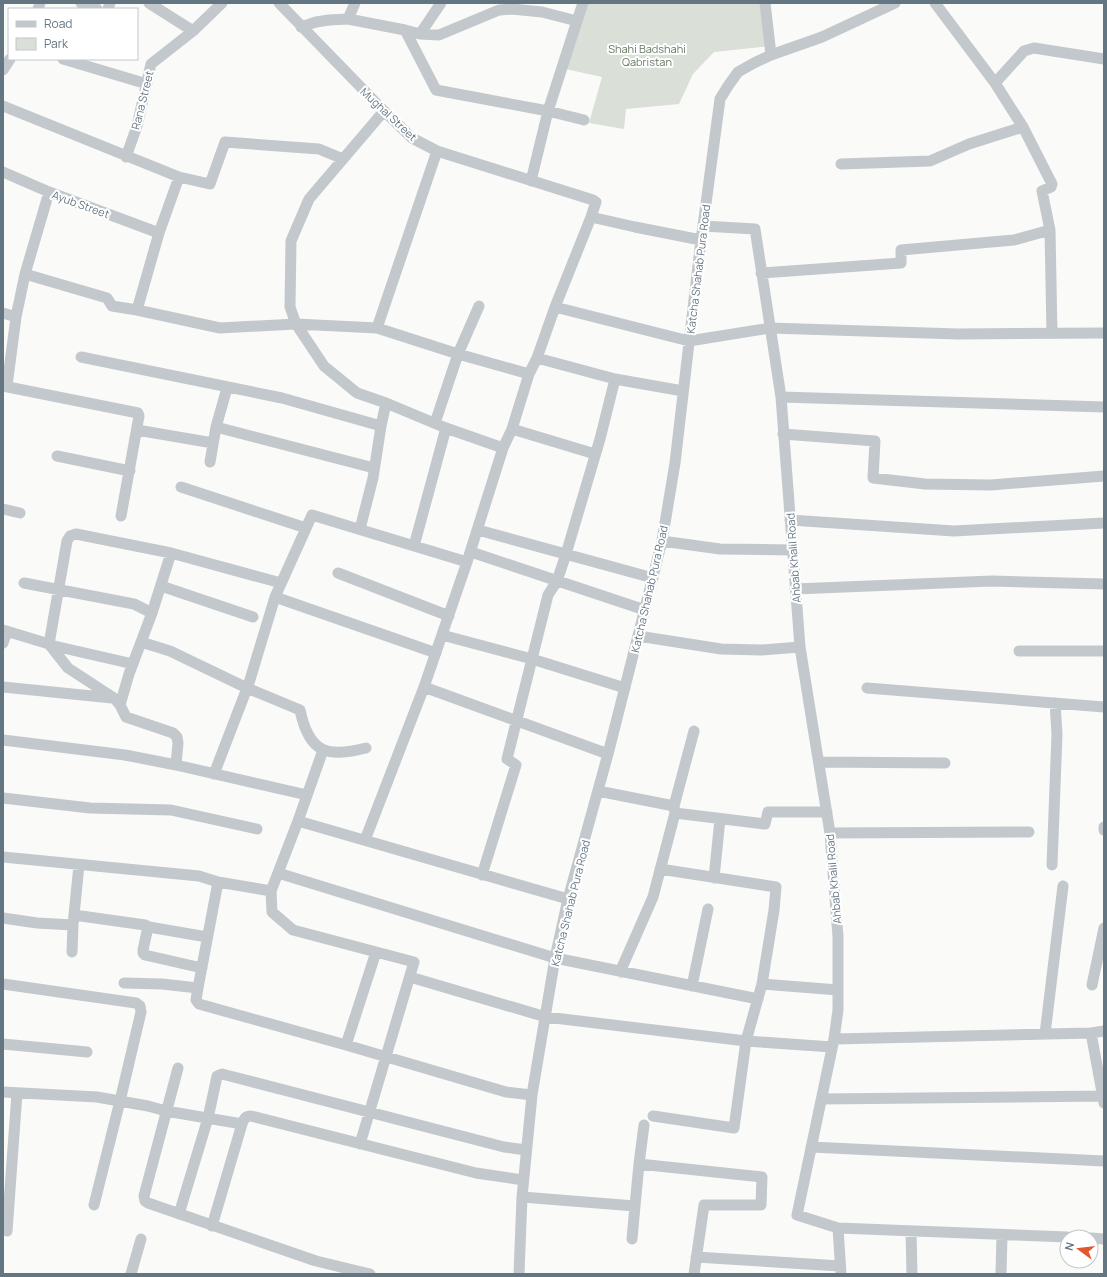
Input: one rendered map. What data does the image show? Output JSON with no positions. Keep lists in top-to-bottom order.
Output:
{
  "streets": {
    "street": [
      "Rana Street",
      "Mughal Street",
      "Ayub Street",
      "Katcha Shahab Pura Road",
      "Ahbab Khalil Road"
    ]
  },
  "crossings": [
    ["Katcha Shahab Pura Road", "Ahbab Khalil Road"]
  ],
  "parks": ["Shahi Badshahi Qabristan"],
  "legend": ["Road", "Park"],
  "north": "left"
}
